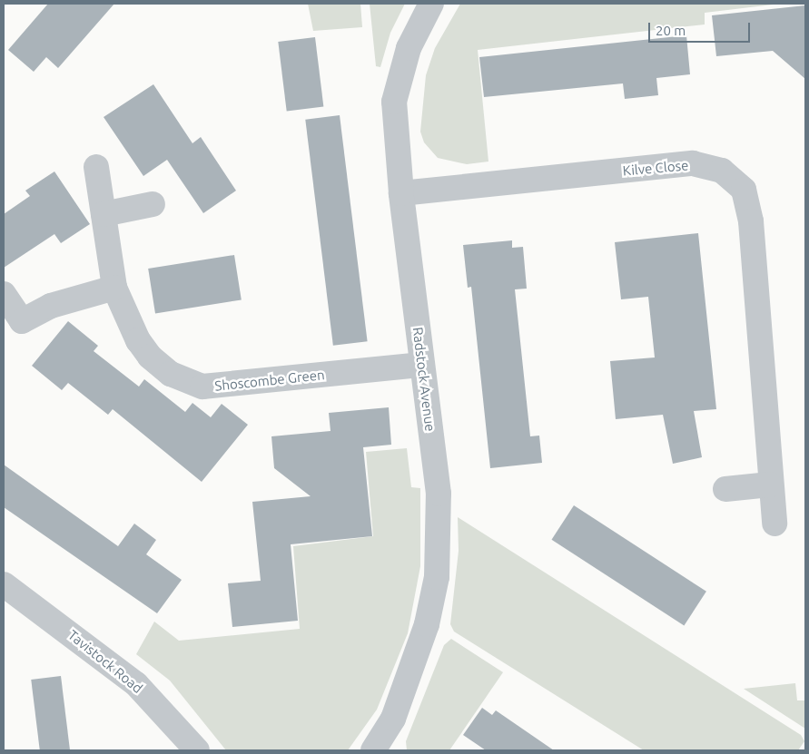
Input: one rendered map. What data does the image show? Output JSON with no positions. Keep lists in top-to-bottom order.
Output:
{
  "streets": {
    "street": [
      "Kilve Close",
      "Radstock Avenue",
      "Shoscombe Green",
      "Tavistock Road"
    ]
  },
  "crossings": [
    ["Kilve Close", "Radstock Avenue"],
    ["Radstock Avenue", "Shoscombe Green"]
  ],
  "scale_bar": "20 m"
}
